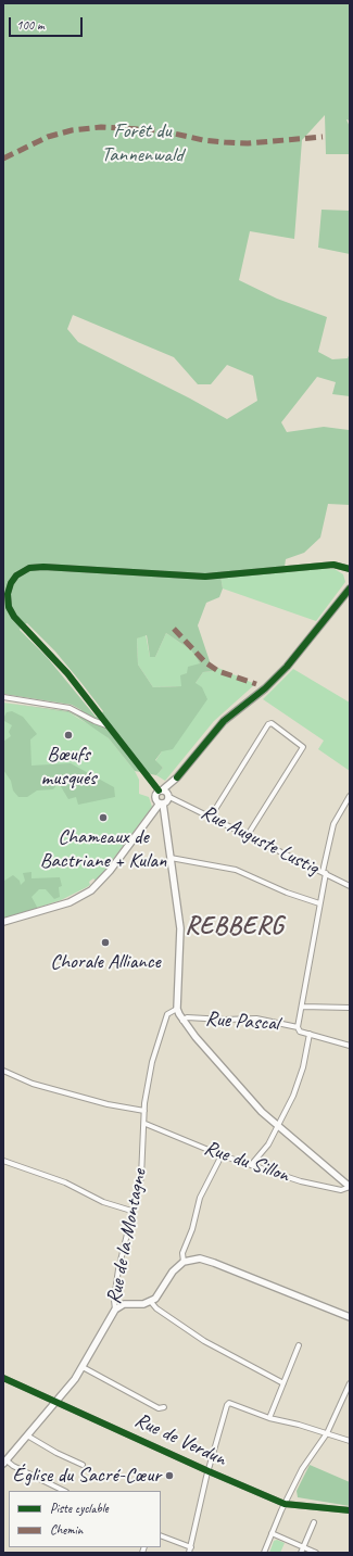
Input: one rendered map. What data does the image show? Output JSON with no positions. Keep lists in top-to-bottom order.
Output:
{
  "streets": {
    "main road": ["Rue de la Montagne"],
    "street": [
      "Rue Auguste Lustig",
      "Rue Pascal",
      "Rue du Sillon",
      "Rue de Verdun"
    ]
  },
  "crossings": [
    ["Rue du Sillon", "Rue de la Montagne"],
    ["Rue de la Montagne", "Rue de Verdun"]
  ],
  "districts": ["REBBERG"],
  "parks": ["Forêt du Tannenwald"],
  "places": [
    "Bœufs musqués",
    "Chameaux de Bactriane + Kulan",
    "Chorale Alliance",
    "Église du Sacré-Cœur"
  ],
  "legend": ["Piste cyclable", "Chemin"],
  "scale_bar": "100 m"
}
